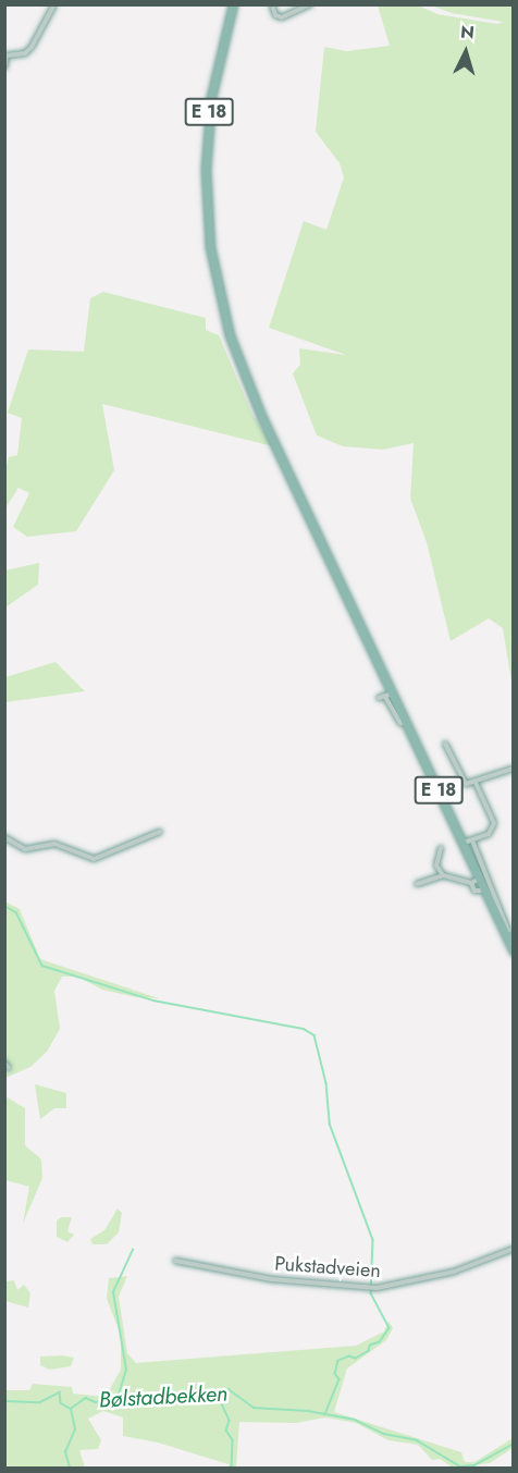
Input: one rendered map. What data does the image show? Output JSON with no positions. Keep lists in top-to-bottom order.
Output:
{
  "streets": {
    "highway": ["E 18"],
    "street": ["Pukstadveien"]
  },
  "water": ["Bølstadbekken"],
  "north": "top"
}
